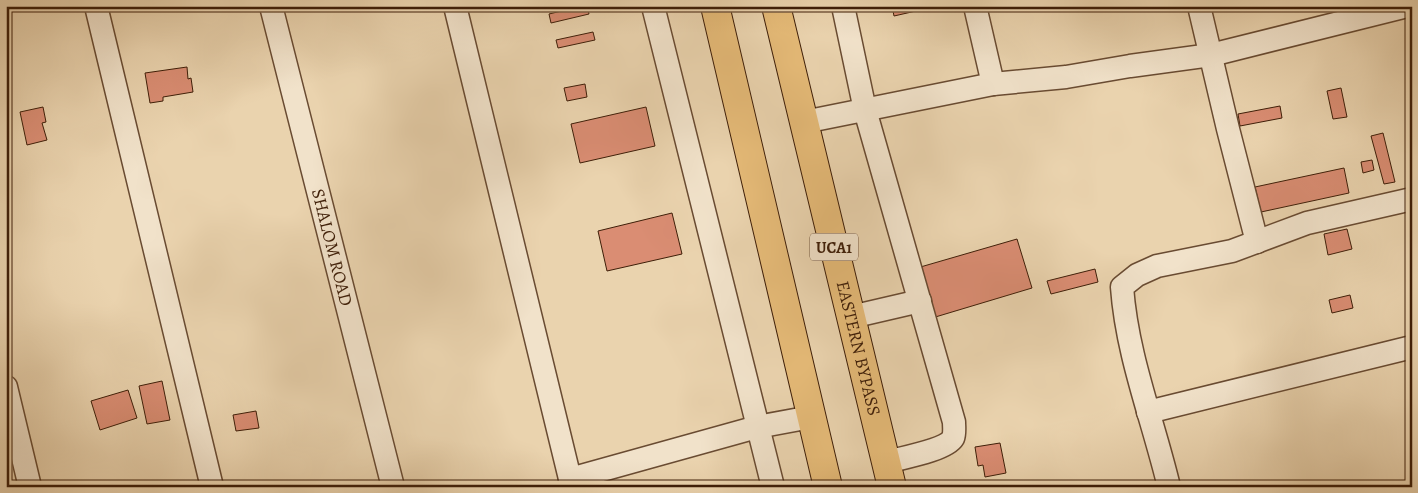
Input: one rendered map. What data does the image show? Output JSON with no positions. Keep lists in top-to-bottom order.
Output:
{
  "streets": {
    "main road": ["UCA1", "EASTERN BYPASS"],
    "street": ["SHALOM ROAD"]
  }
}
